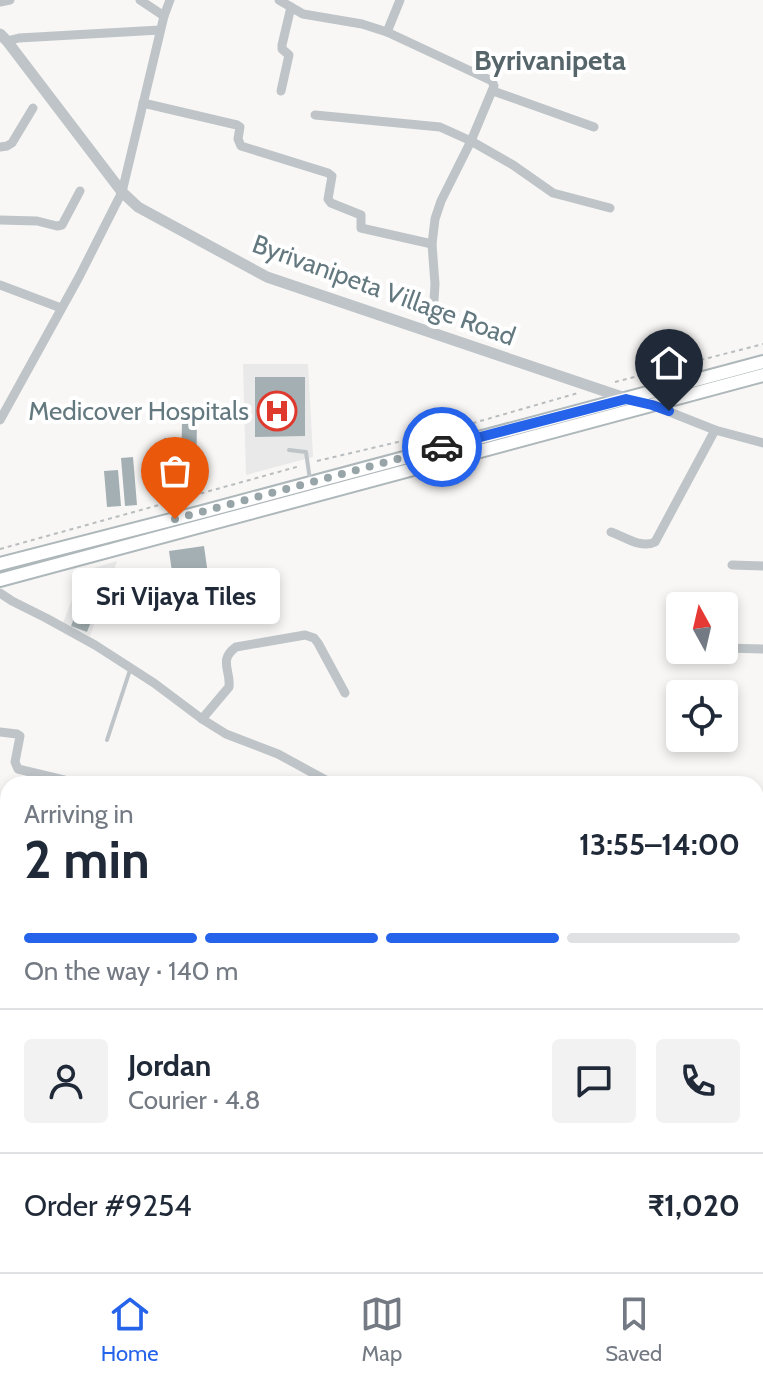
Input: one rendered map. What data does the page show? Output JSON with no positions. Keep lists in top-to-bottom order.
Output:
{
  "streets": {
    "street": ["Byrivanipeta Village Road"]
  },
  "districts": ["Byrivanipeta"],
  "places": {
    "hospital": ["Medicover Hospitals"],
    "other": ["Sri Vijaya Tiles"]
  },
  "north": "top",
  "page": {
    "bubble": "Sri Vijaya Tiles",
    "heading": ["2 min", "Arriving in", "13:55–14:00"],
    "panel": [
      "Jordan",
      "Courier · 4.8",
      "Order #9254",
      "₹1,020"
    ],
    "bar": "On the way · 140 m",
    "tabs": ["Home", "Map", "Saved"]
  }
}
